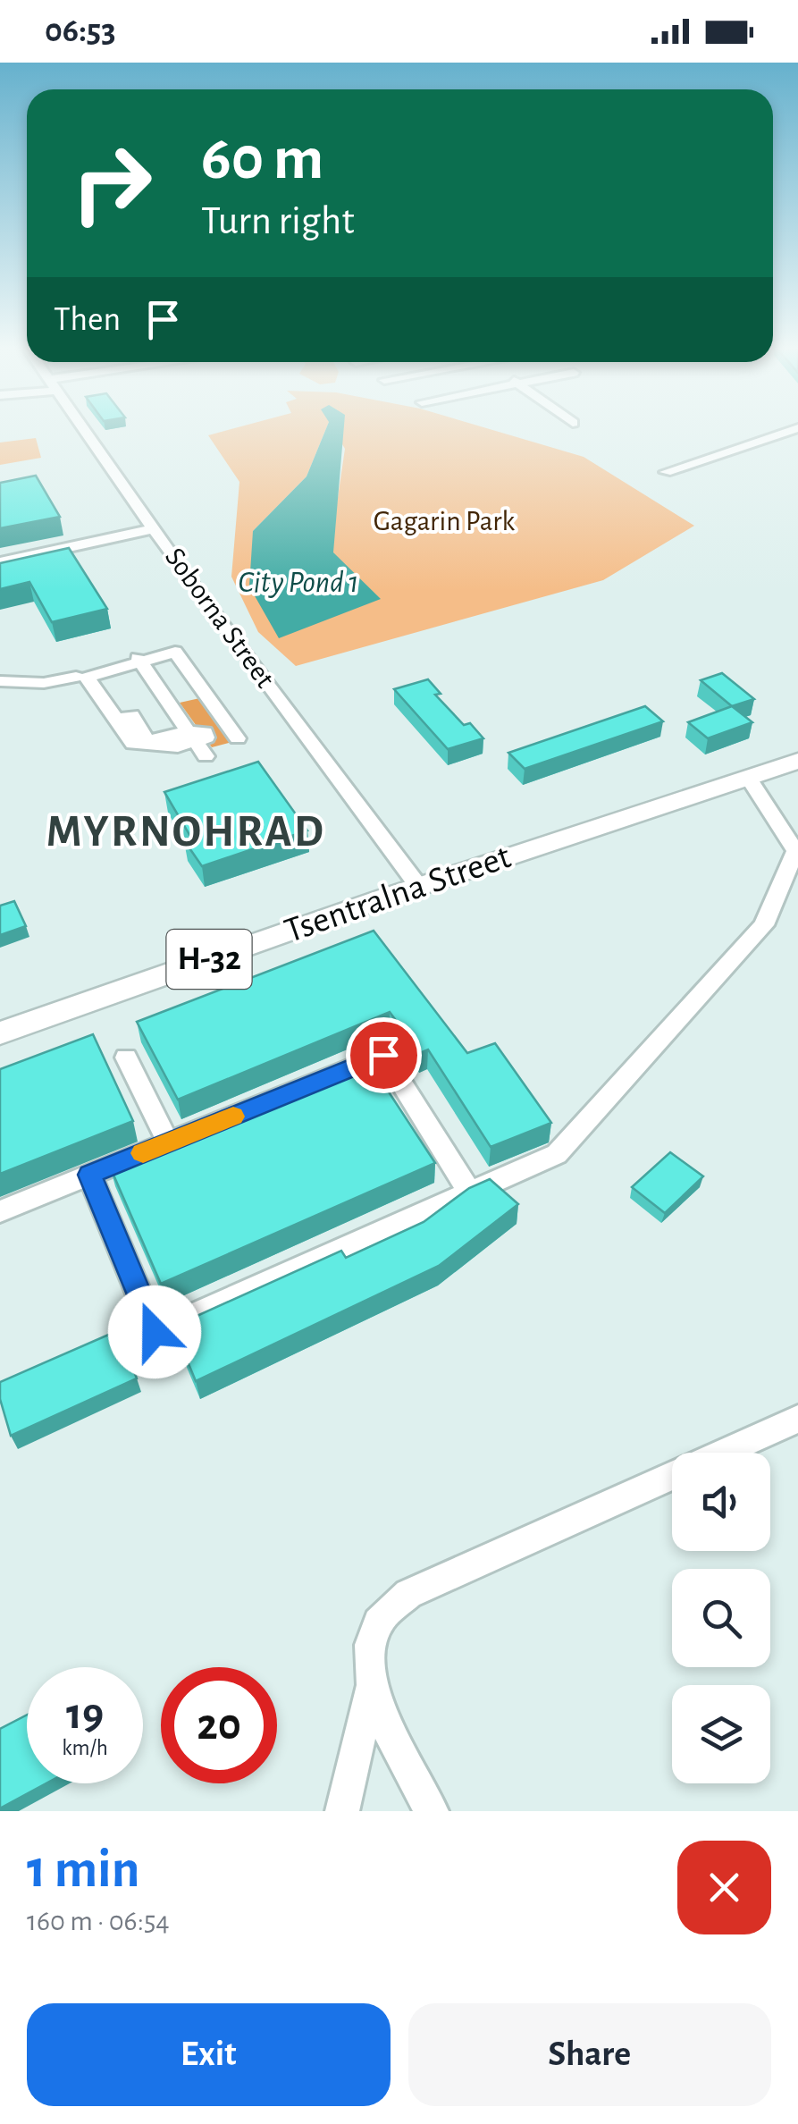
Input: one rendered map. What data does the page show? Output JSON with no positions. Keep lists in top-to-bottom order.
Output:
{
  "streets": {
    "main road": ["Tsentralna Street", "Н-32"],
    "street": ["Soborna Street"]
  },
  "crossings": [
    ["Soborna Street", "Tsentralna Street"]
  ],
  "districts": ["MYRNOHRAD"],
  "water": ["City Pond 1"],
  "parks": ["Gagarin Park"],
  "page": {
    "status": "06:53",
    "turn": ["60 m", "Turn right"],
    "then": "Then",
    "speed": "19 km/h",
    "limit": "20",
    "heading": ["1 min", "160 m · 06:54"],
    "buttons": ["Exit", "Share"]
  }
}
